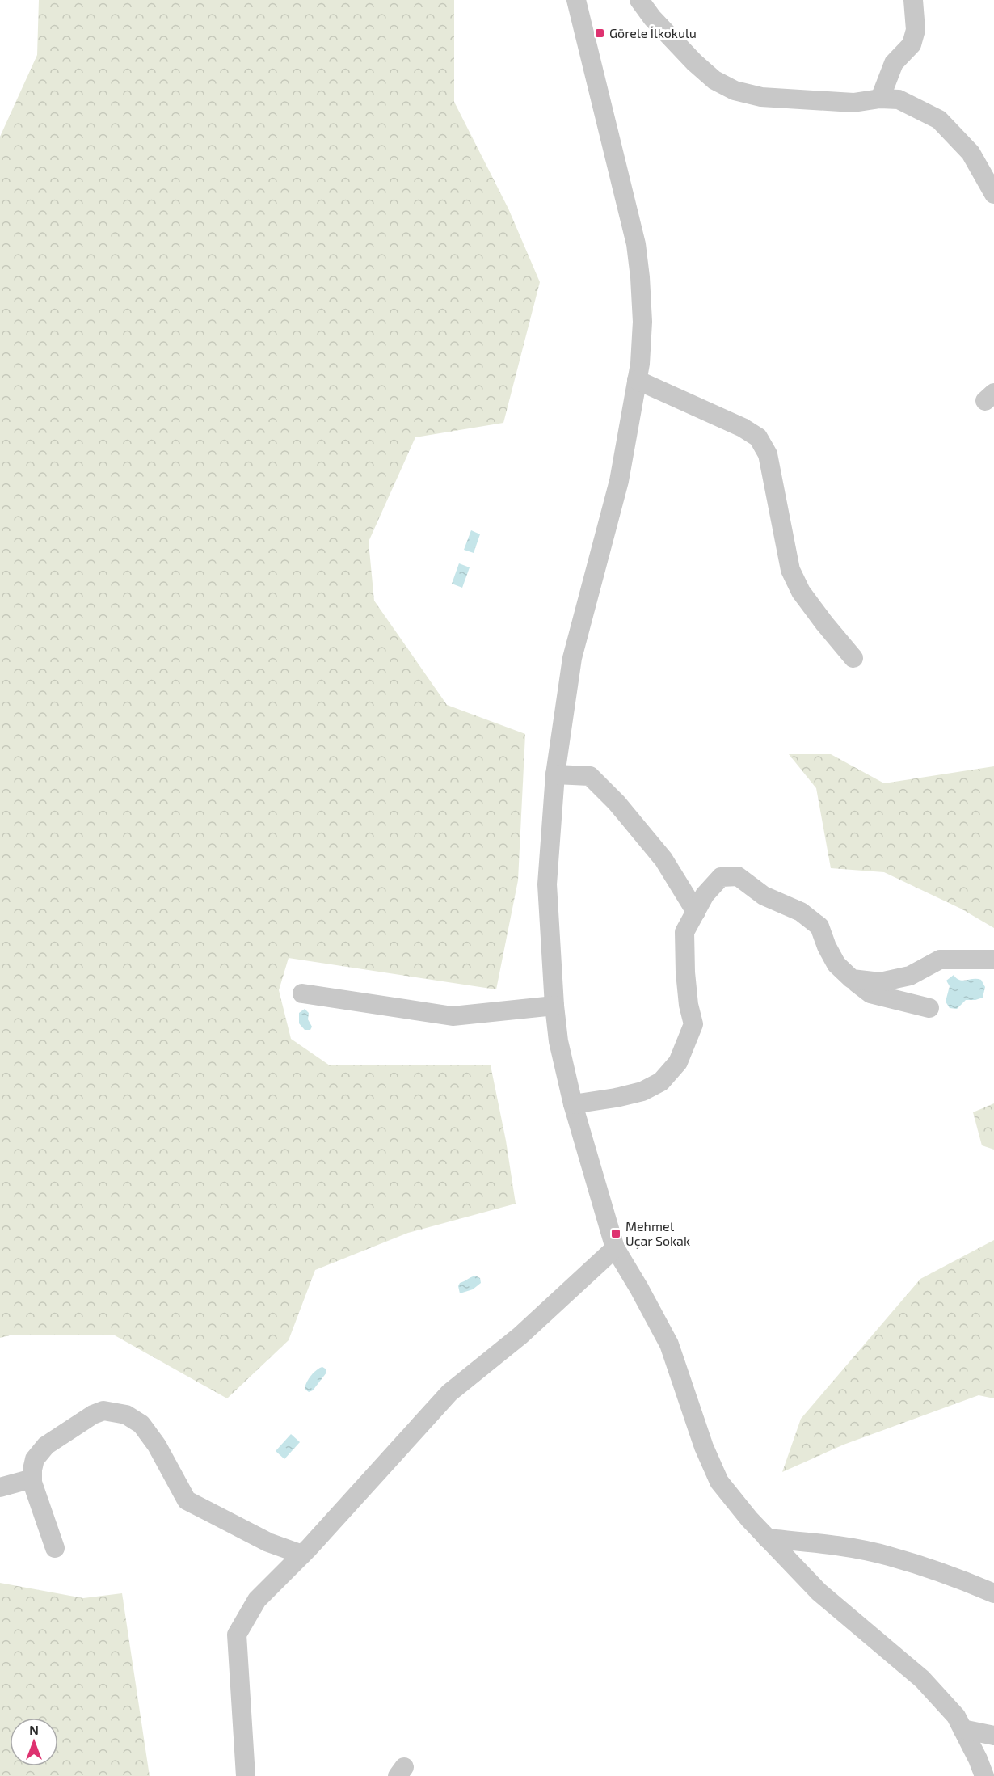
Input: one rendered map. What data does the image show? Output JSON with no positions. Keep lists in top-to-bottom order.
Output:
{
  "places": {
    "transit": ["Görele İlkokulu", "Mehmet Uçar Sokak"]
  },
  "north": "top"
}
